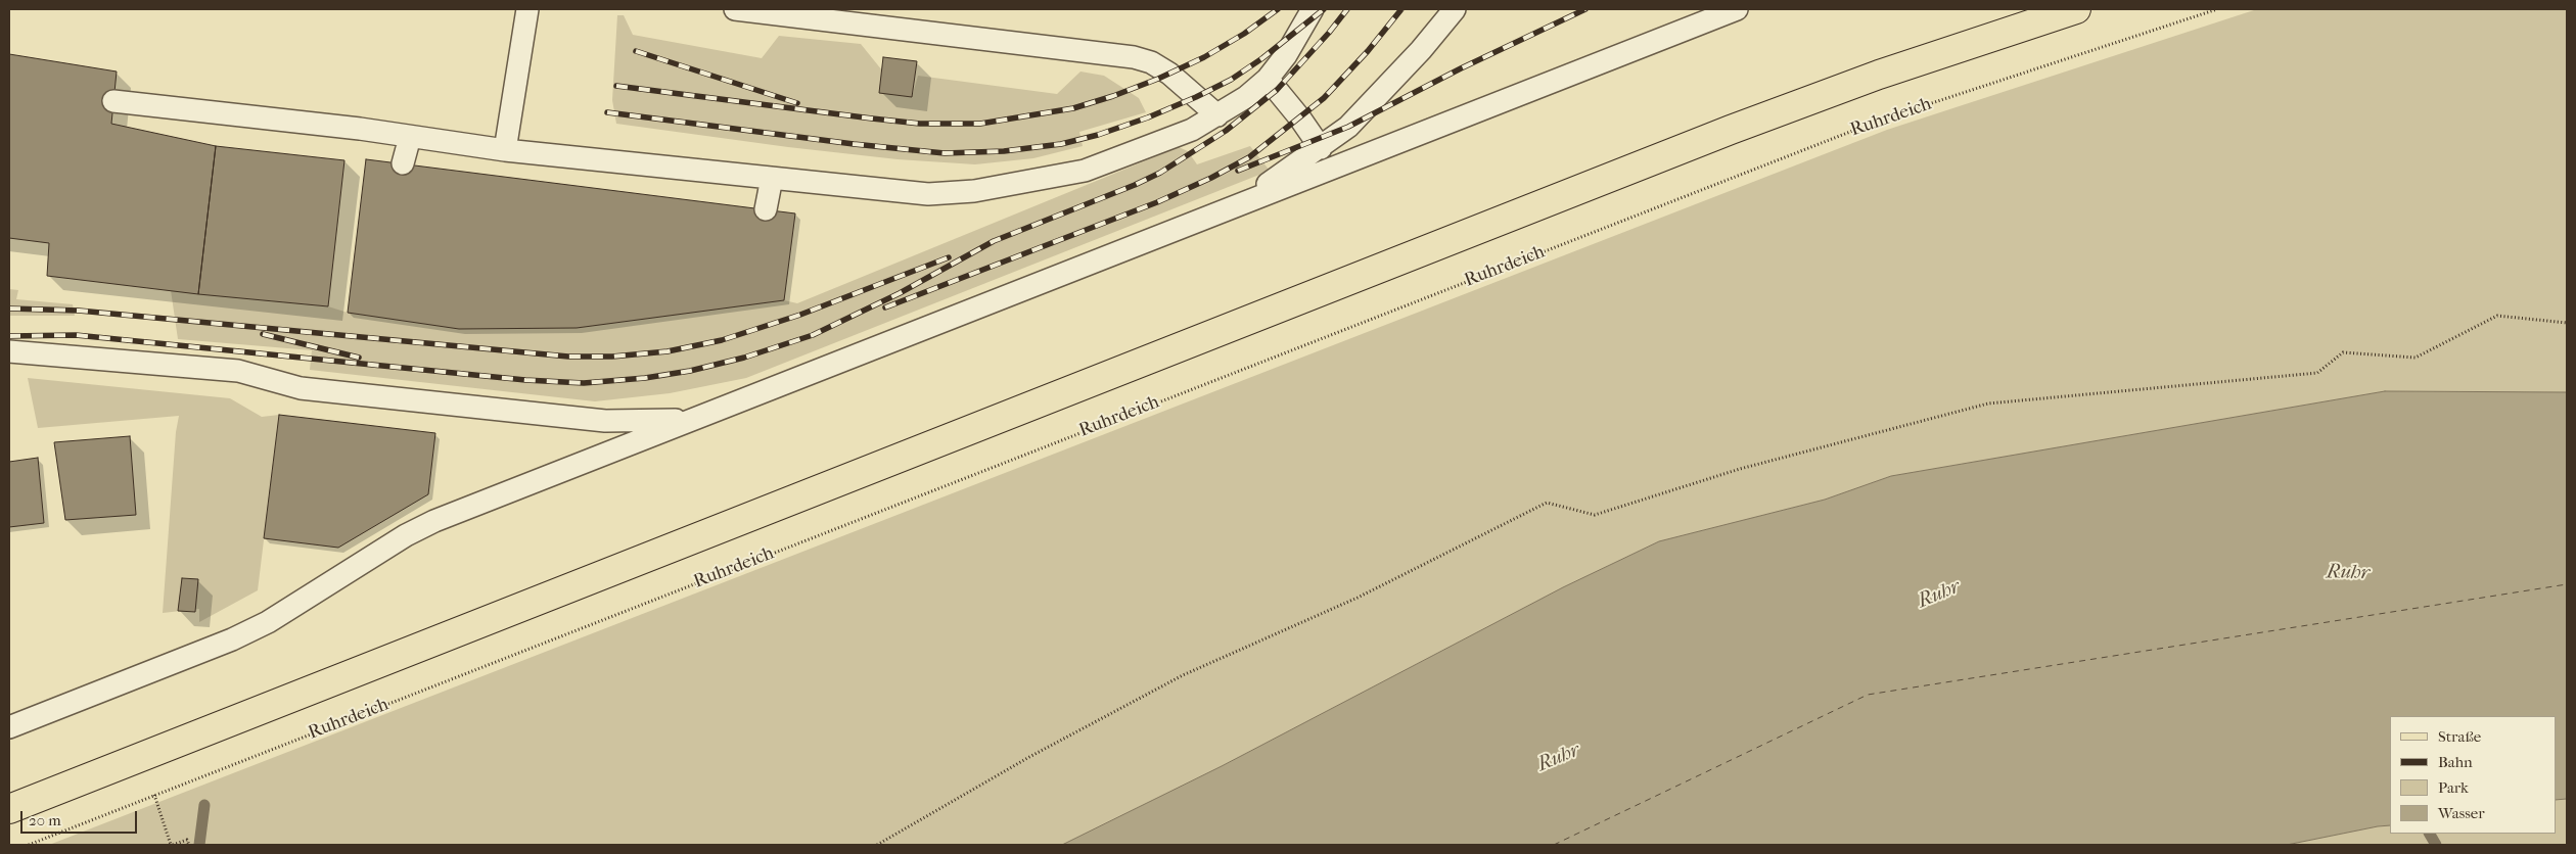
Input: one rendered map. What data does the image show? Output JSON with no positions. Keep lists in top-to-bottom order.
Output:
{
  "streets": {
    "path": ["Ruhrdeich"]
  },
  "water": ["Ruhr"],
  "legend": [
    "Straße",
    "Bahn",
    "Park",
    "Wasser"
  ],
  "scale_bar": "20 m"
}
